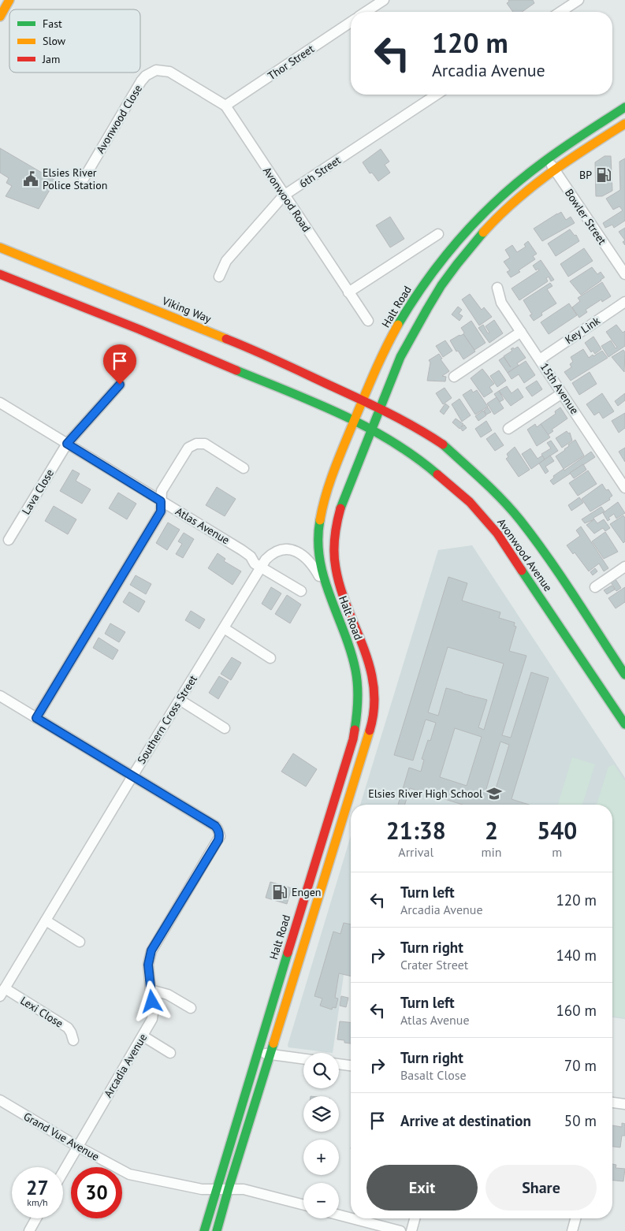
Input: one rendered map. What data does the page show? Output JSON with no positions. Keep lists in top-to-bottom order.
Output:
{
  "streets": {
    "street": [
      "Thor Street",
      "Avonwood Close",
      "6th Street",
      "Avonwood Road",
      "Bowler Street",
      "Halt Road",
      "Viking Way",
      "Key Link",
      "15th Avenue",
      "Lava Close",
      "Atlas Avenue",
      "Avonwood Avenue",
      "Southern Cross Street",
      "Lexi Close",
      "Arcadia Avenue",
      "Grand Vue Avenue"
    ]
  },
  "crossings": [
    ["Thor Street", "Avonwood Close"],
    ["Thor Street", "Avonwood Road"],
    ["Avonwood Close", "Avonwood Road"],
    ["6th Street", "Avonwood Road"],
    ["Bowler Street", "Halt Road"],
    ["Halt Road", "Viking Way"],
    ["Halt Road", "Avonwood Avenue"],
    ["Halt Road", "Southern Cross Street"],
    ["Halt Road", "Grand Vue Avenue"],
    ["Viking Way", "Avonwood Avenue"],
    ["Key Link", "15th Avenue"],
    ["Lava Close", "Atlas Avenue"],
    ["Atlas Avenue", "Southern Cross Street"],
    ["Southern Cross Street", "Lexi Close"],
    ["Southern Cross Street", "Arcadia Avenue"],
    ["Arcadia Avenue", "Grand Vue Avenue"]
  ],
  "places": {
    "fuel station": ["BP", "Engen"],
    "public building": ["Elsies River Police Station"],
    "school or university": ["Elsies River High School"]
  },
  "legend": ["Fast", "Slow", "Jam"],
  "page": {
    "turn": ["120 m", "Arcadia Avenue"],
    "eta": [
      "21:38",
      "Arrival",
      "2",
      "min",
      "540",
      "m"
    ],
    "list": [
      {
        "name": "Turn left",
        "note": "Arcadia Avenue",
        "value": "120 m"
      },
      {
        "name": "Turn right",
        "note": "Crater Street",
        "value": "140 m"
      },
      {
        "name": "Turn left",
        "note": "Atlas Avenue",
        "value": "160 m"
      },
      {
        "name": "Turn right",
        "note": "Basalt Close",
        "value": "70 m"
      },
      {
        "name": "Arrive at destination",
        "value": "50 m"
      }
    ],
    "map_buttons": ["+", "−"],
    "buttons": ["Exit", "Share"],
    "speed": "27 km/h",
    "limit": "30"
  }
}
